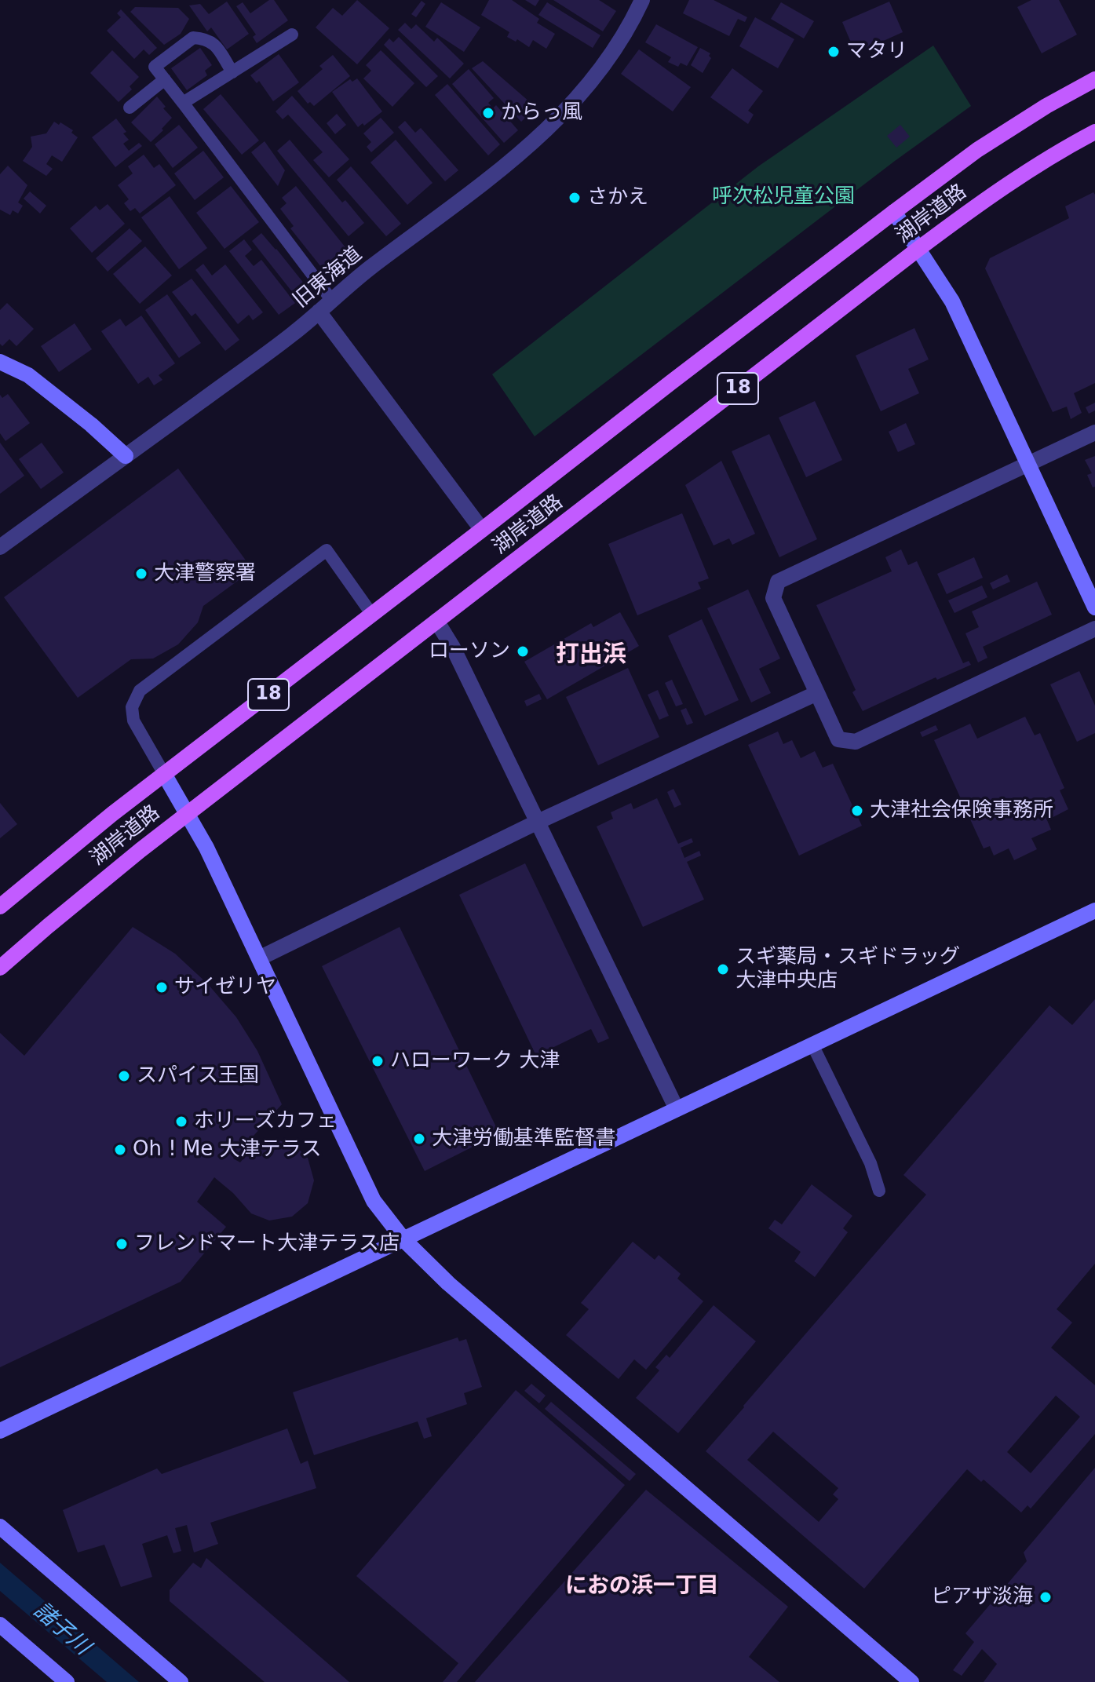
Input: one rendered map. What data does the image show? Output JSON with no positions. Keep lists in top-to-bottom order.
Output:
{
  "streets": {
    "main road": ["湖岸道路", "18"],
    "street": ["旧東海道"]
  },
  "districts": ["打出浜", "におの浜一丁目"],
  "water": ["諸子川"],
  "parks": ["呼次松児童公園"],
  "places": [
    "マタリ",
    "からっ風",
    "さかえ",
    "大津警察署",
    "ローソン",
    "大津社会保険事務所",
    "スギ薬局・スギドラッグ 大津中央店",
    "サイゼリヤ",
    "ハローワーク 大津",
    "スパイス王国",
    "ホリーズカフェ",
    "大津労働基準監督書",
    "Oh ! Me 大津テラス",
    "フレンドマート大津テラス店",
    "ピアザ淡海"
  ]
}
